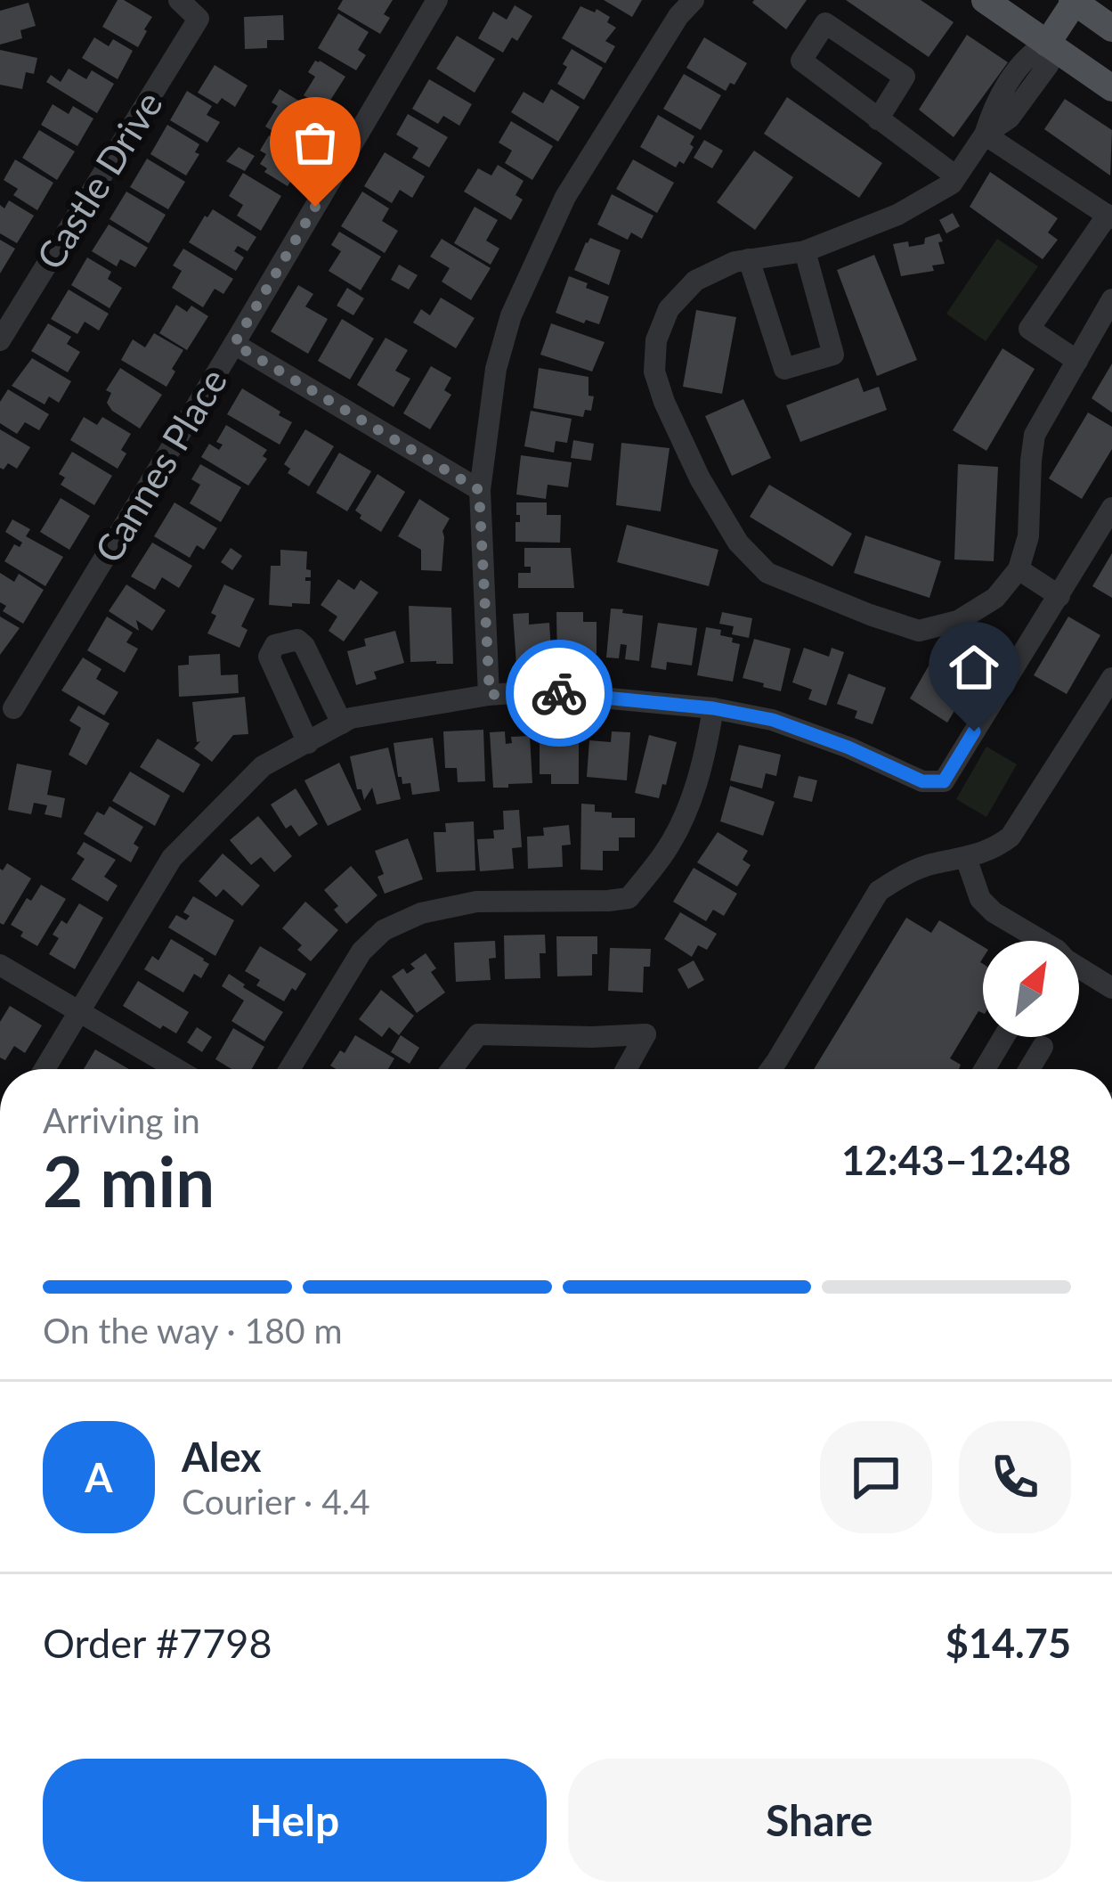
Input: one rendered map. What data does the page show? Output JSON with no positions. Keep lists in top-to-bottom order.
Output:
{
  "streets": {
    "street": ["Castle Drive", "Cannes Place"]
  },
  "north": "top right",
  "page": {
    "heading": ["2 min", "Arriving in", "12:43–12:48"],
    "panel": [
      "Alex",
      "Courier · 4.4",
      "Order #7798",
      "$14.75"
    ],
    "bar": "On the way · 180 m",
    "round": "A",
    "buttons": ["Help", "Share"]
  }
}
